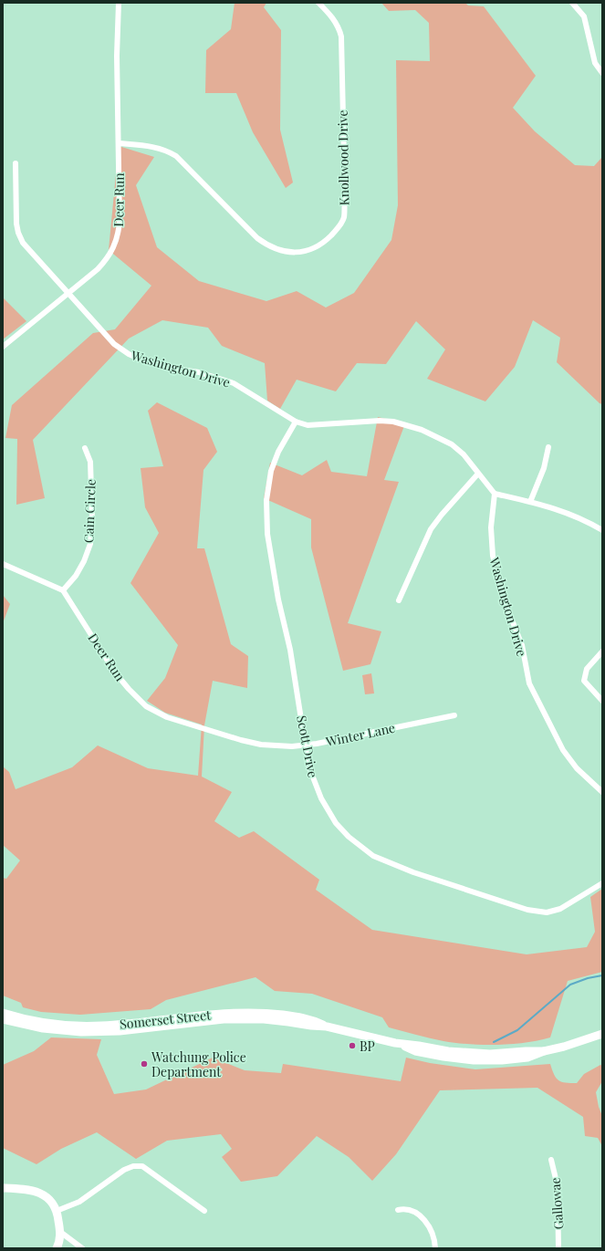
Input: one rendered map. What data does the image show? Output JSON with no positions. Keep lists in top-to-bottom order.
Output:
{
  "streets": {
    "main road": ["Somerset Street"],
    "street": [
      "Knollwood Drive",
      "Deer Run",
      "Washington Drive",
      "Cain Circle",
      "Winter Lane",
      "Scott Drive",
      "Gallowae"
    ]
  },
  "crossings": [
    ["Knollwood Drive", "Deer Run"],
    ["Deer Run", "Washington Drive"],
    ["Deer Run", "Cain Circle"],
    ["Deer Run", "Winter Lane"],
    ["Washington Drive", "Scott Drive"],
    ["Winter Lane", "Scott Drive"]
  ],
  "places": ["BP", "Watchung Police Department"]
}
